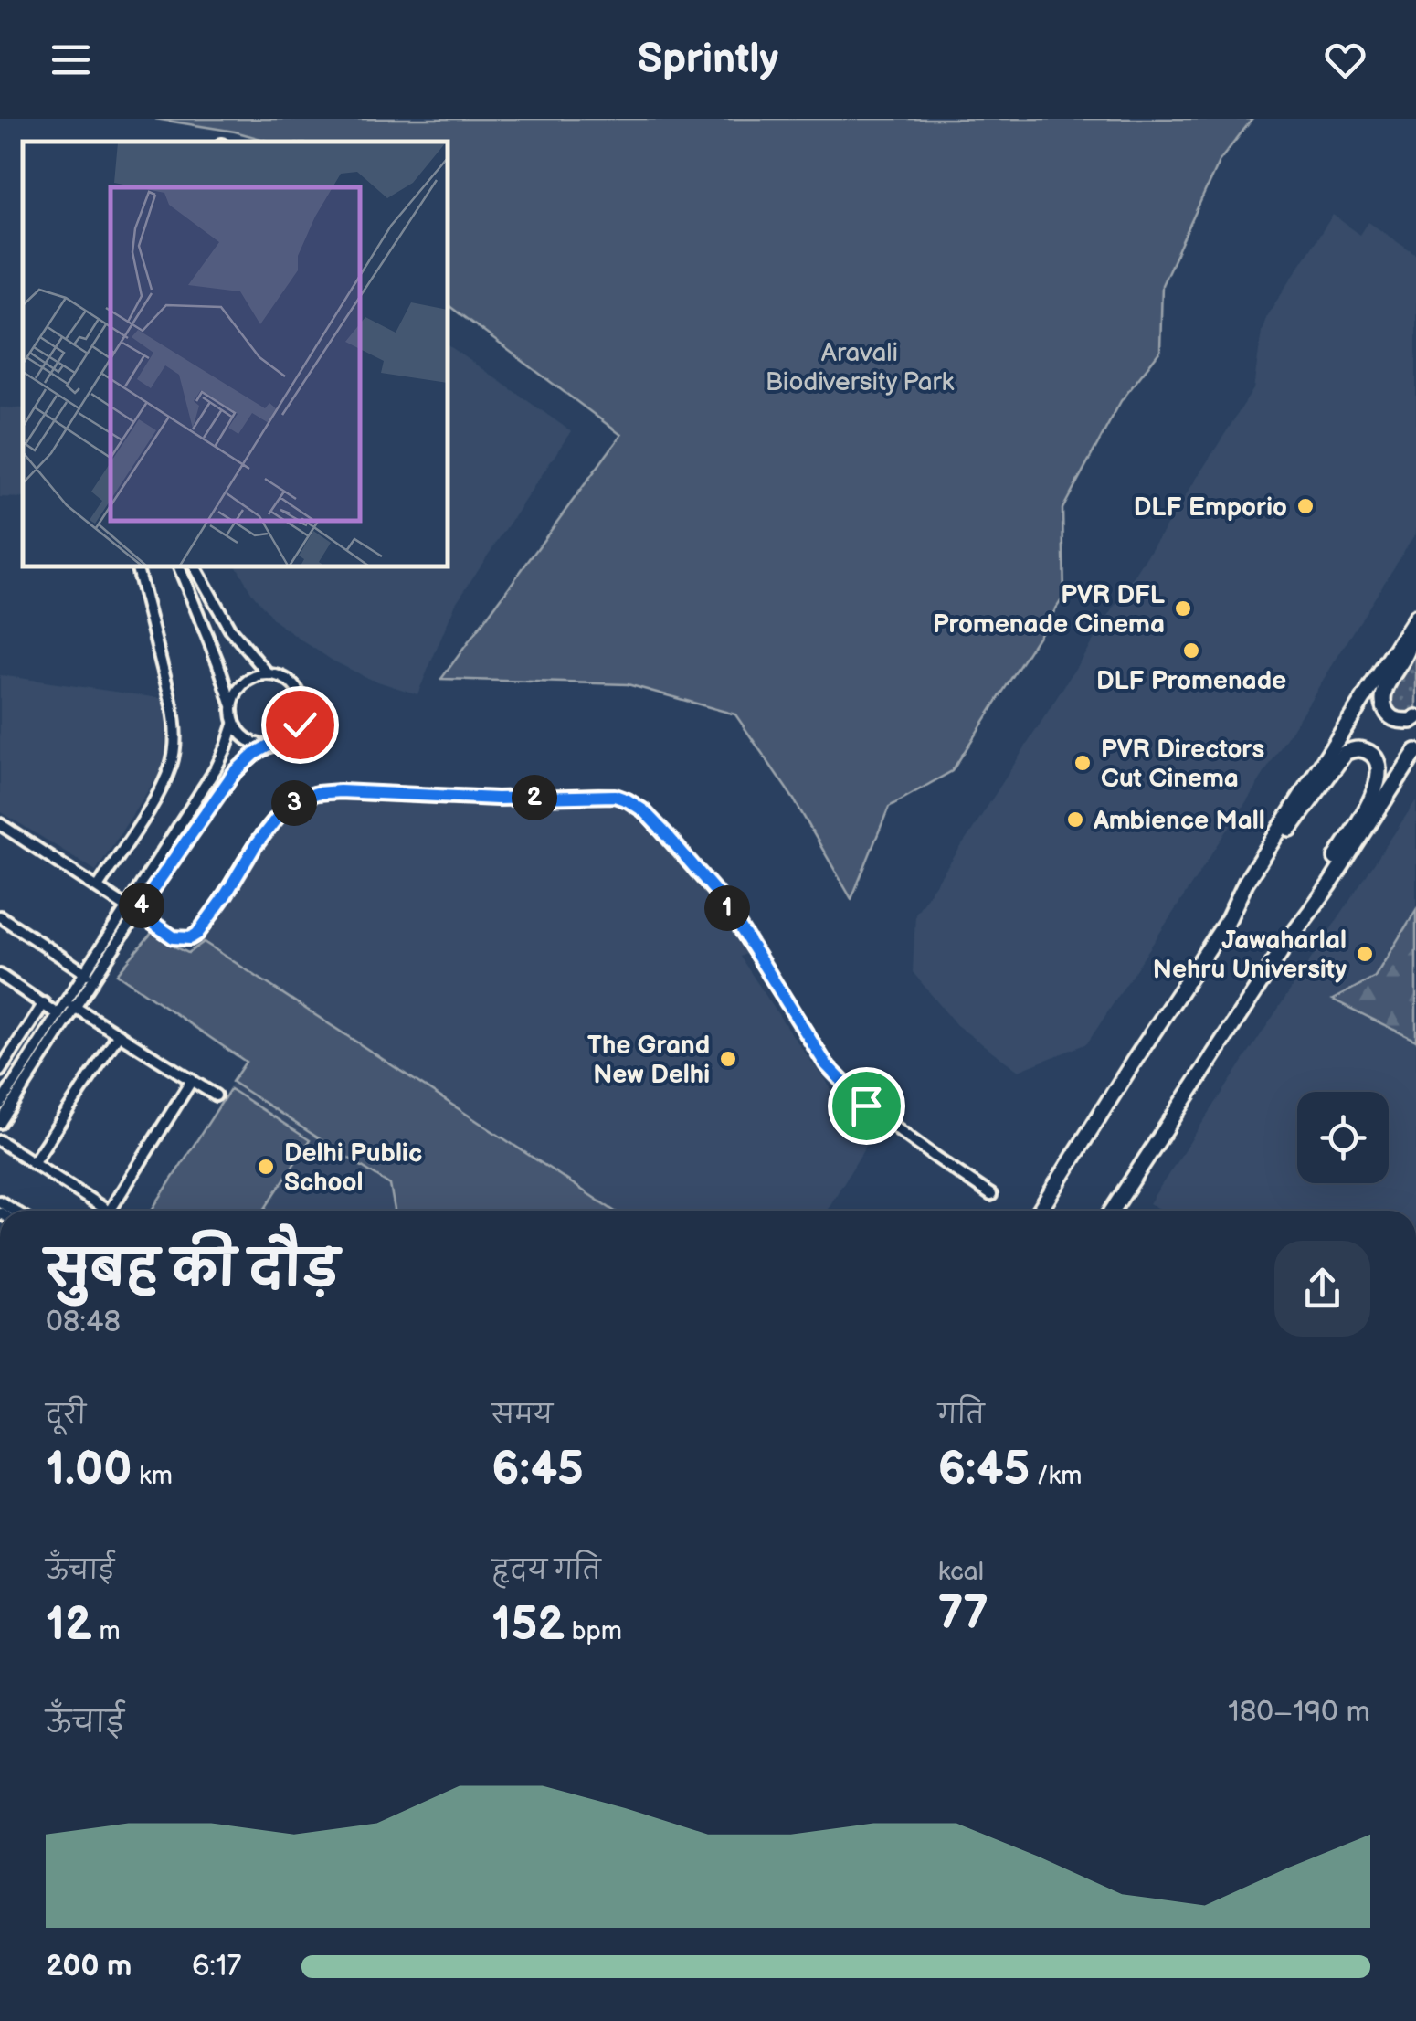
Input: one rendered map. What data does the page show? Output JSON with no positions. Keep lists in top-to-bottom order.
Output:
{
  "parks": ["Aravali Biodiversity Park"],
  "places": [
    "DLF Emporio",
    "PVR DFL Promenade Cinema",
    "DLF Promenade",
    "PVR Directors Cut Cinema",
    "Ambience Mall",
    "Jawaharlal Nehru University",
    "The Grand New Delhi",
    "Delhi Public School"
  ],
  "page": {
    "header": "Sprintly",
    "pins": [
      "2",
      "3",
      "4",
      "1"
    ],
    "heading": ["सुबह की दौड़", "08:48"],
    "stats": [
      ["दूरी", "1.00 km"],
      ["समय", "6:45"],
      ["गति", "6:45 /km"],
      ["ऊँचाई", "12 m"],
      ["हृदय गति", "152 bpm"],
      ["kcal", "77"]
    ],
    "chart": ["ऊँचाई", "180–190 m"],
    "list": [
      {
        "name": "200 m",
        "note": "6:17"
      }
    ]
  }
}
